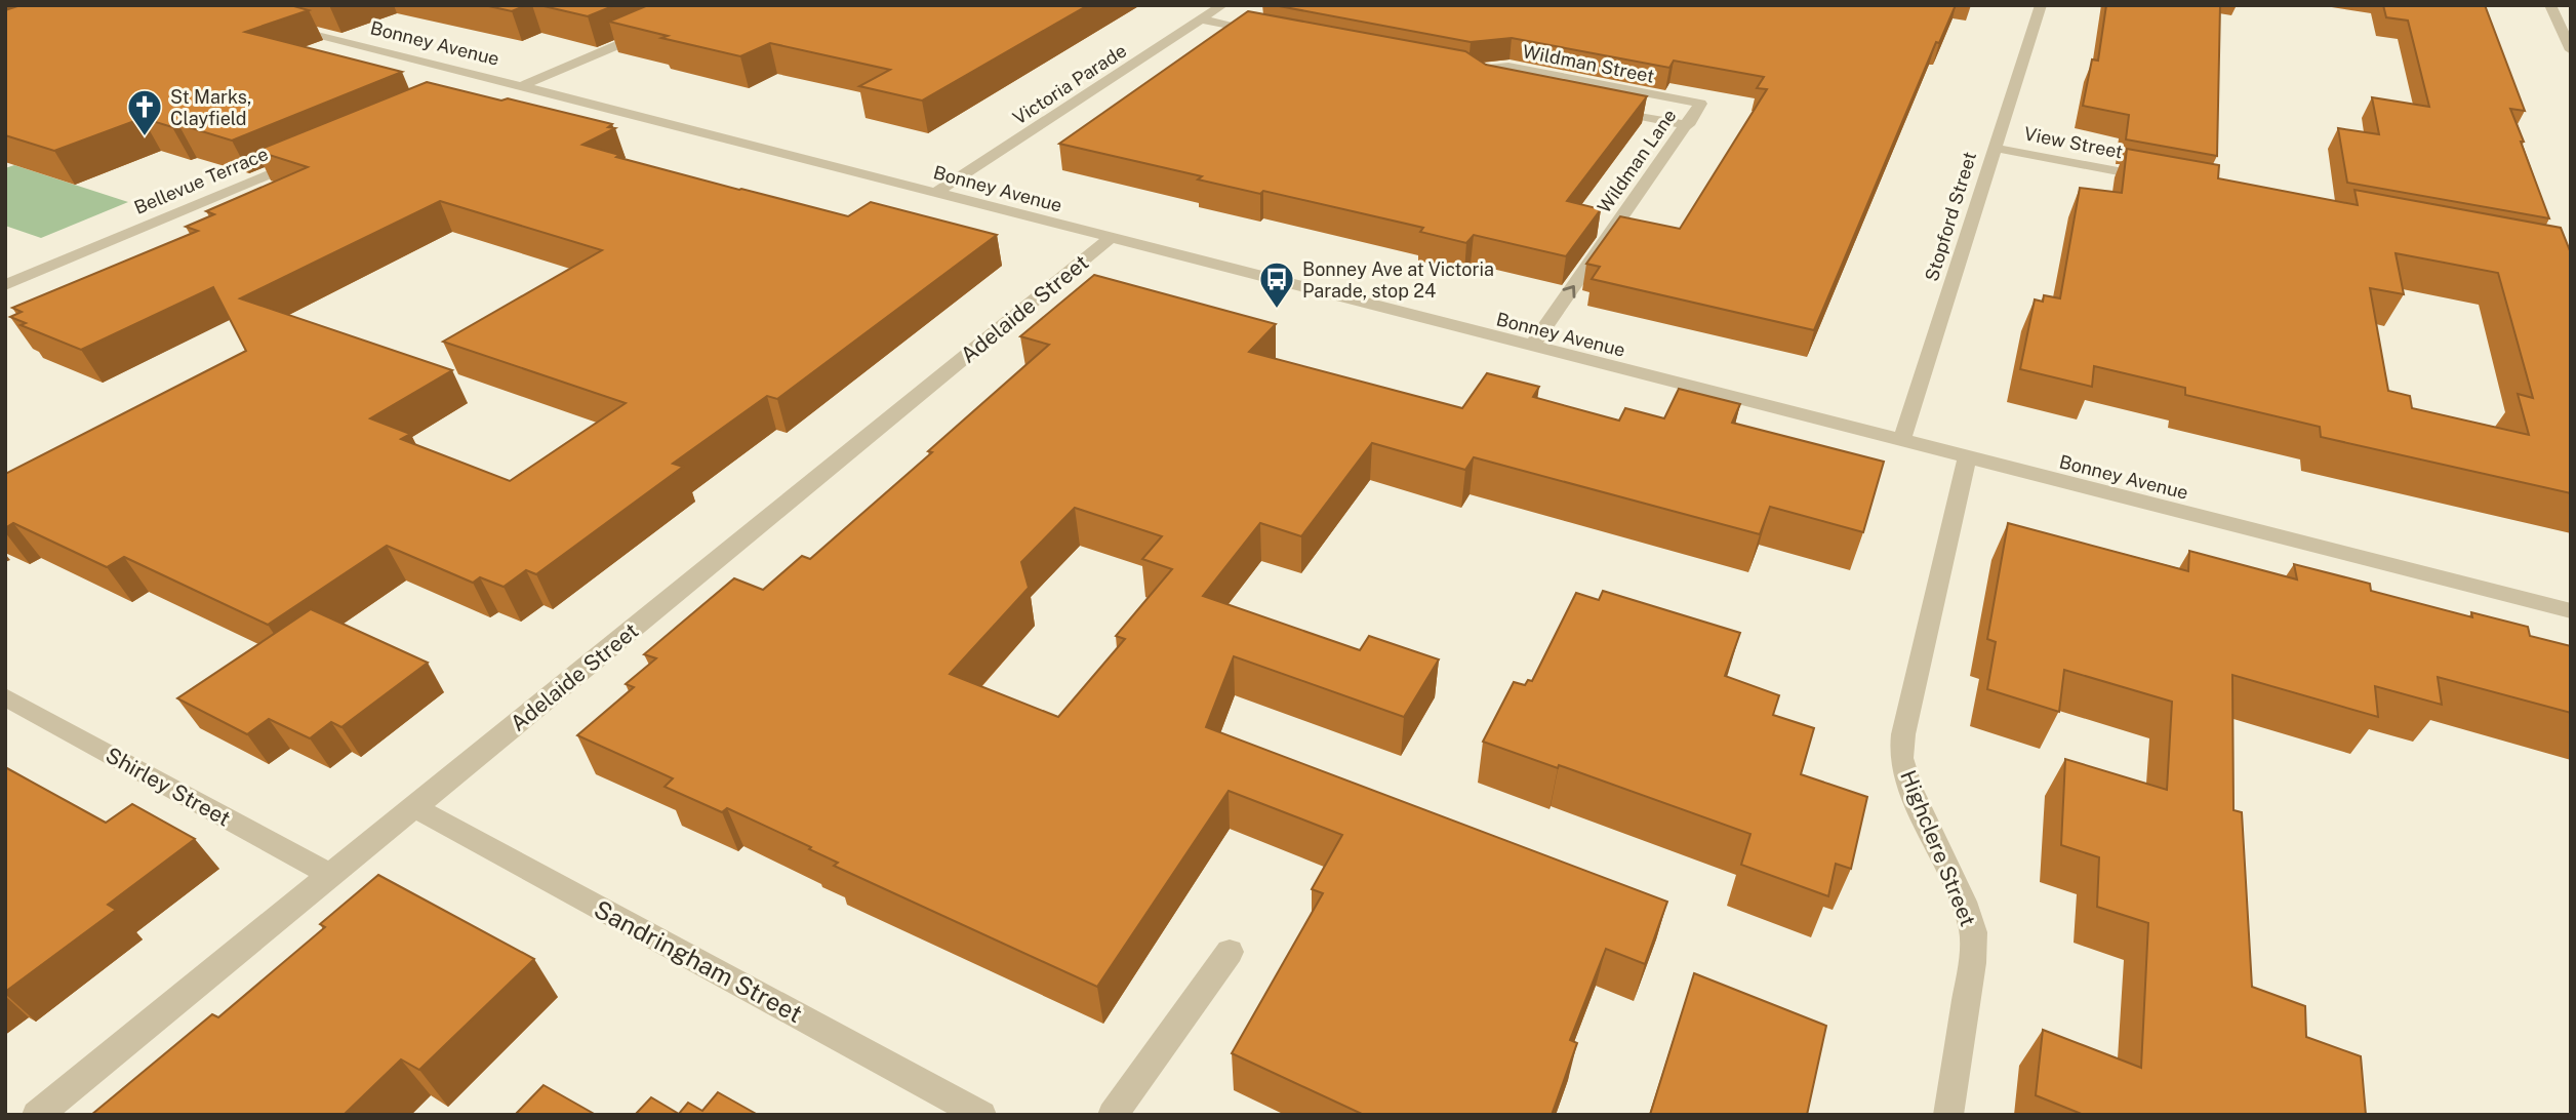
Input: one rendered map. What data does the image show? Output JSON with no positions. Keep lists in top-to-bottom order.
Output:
{
  "streets": {
    "street": [
      "Bonney Avenue",
      "Wildman Street",
      "Victoria Parade",
      "View Street",
      "Wildman Lane",
      "Bellevue Terrace",
      "Stopford Street",
      "Adelaide Street",
      "Shirley Street",
      "Highclere Street",
      "Sandringham Street"
    ]
  },
  "crossings": [
    ["Bonney Avenue", "Victoria Parade"],
    ["Bonney Avenue", "Wildman Lane"],
    ["Bonney Avenue", "Stopford Street"],
    ["Bonney Avenue", "Adelaide Street"],
    ["Bonney Avenue", "Highclere Street"],
    ["Wildman Street", "Wildman Lane"],
    ["View Street", "Stopford Street"],
    ["Adelaide Street", "Shirley Street"],
    ["Adelaide Street", "Sandringham Street"]
  ],
  "one_way": ["Wildman Lane"],
  "places": {
    "church": ["St Marks, Clayfield"],
    "bus stop": ["Bonney Ave at Victoria Parade, stop 24"]
  }
}
